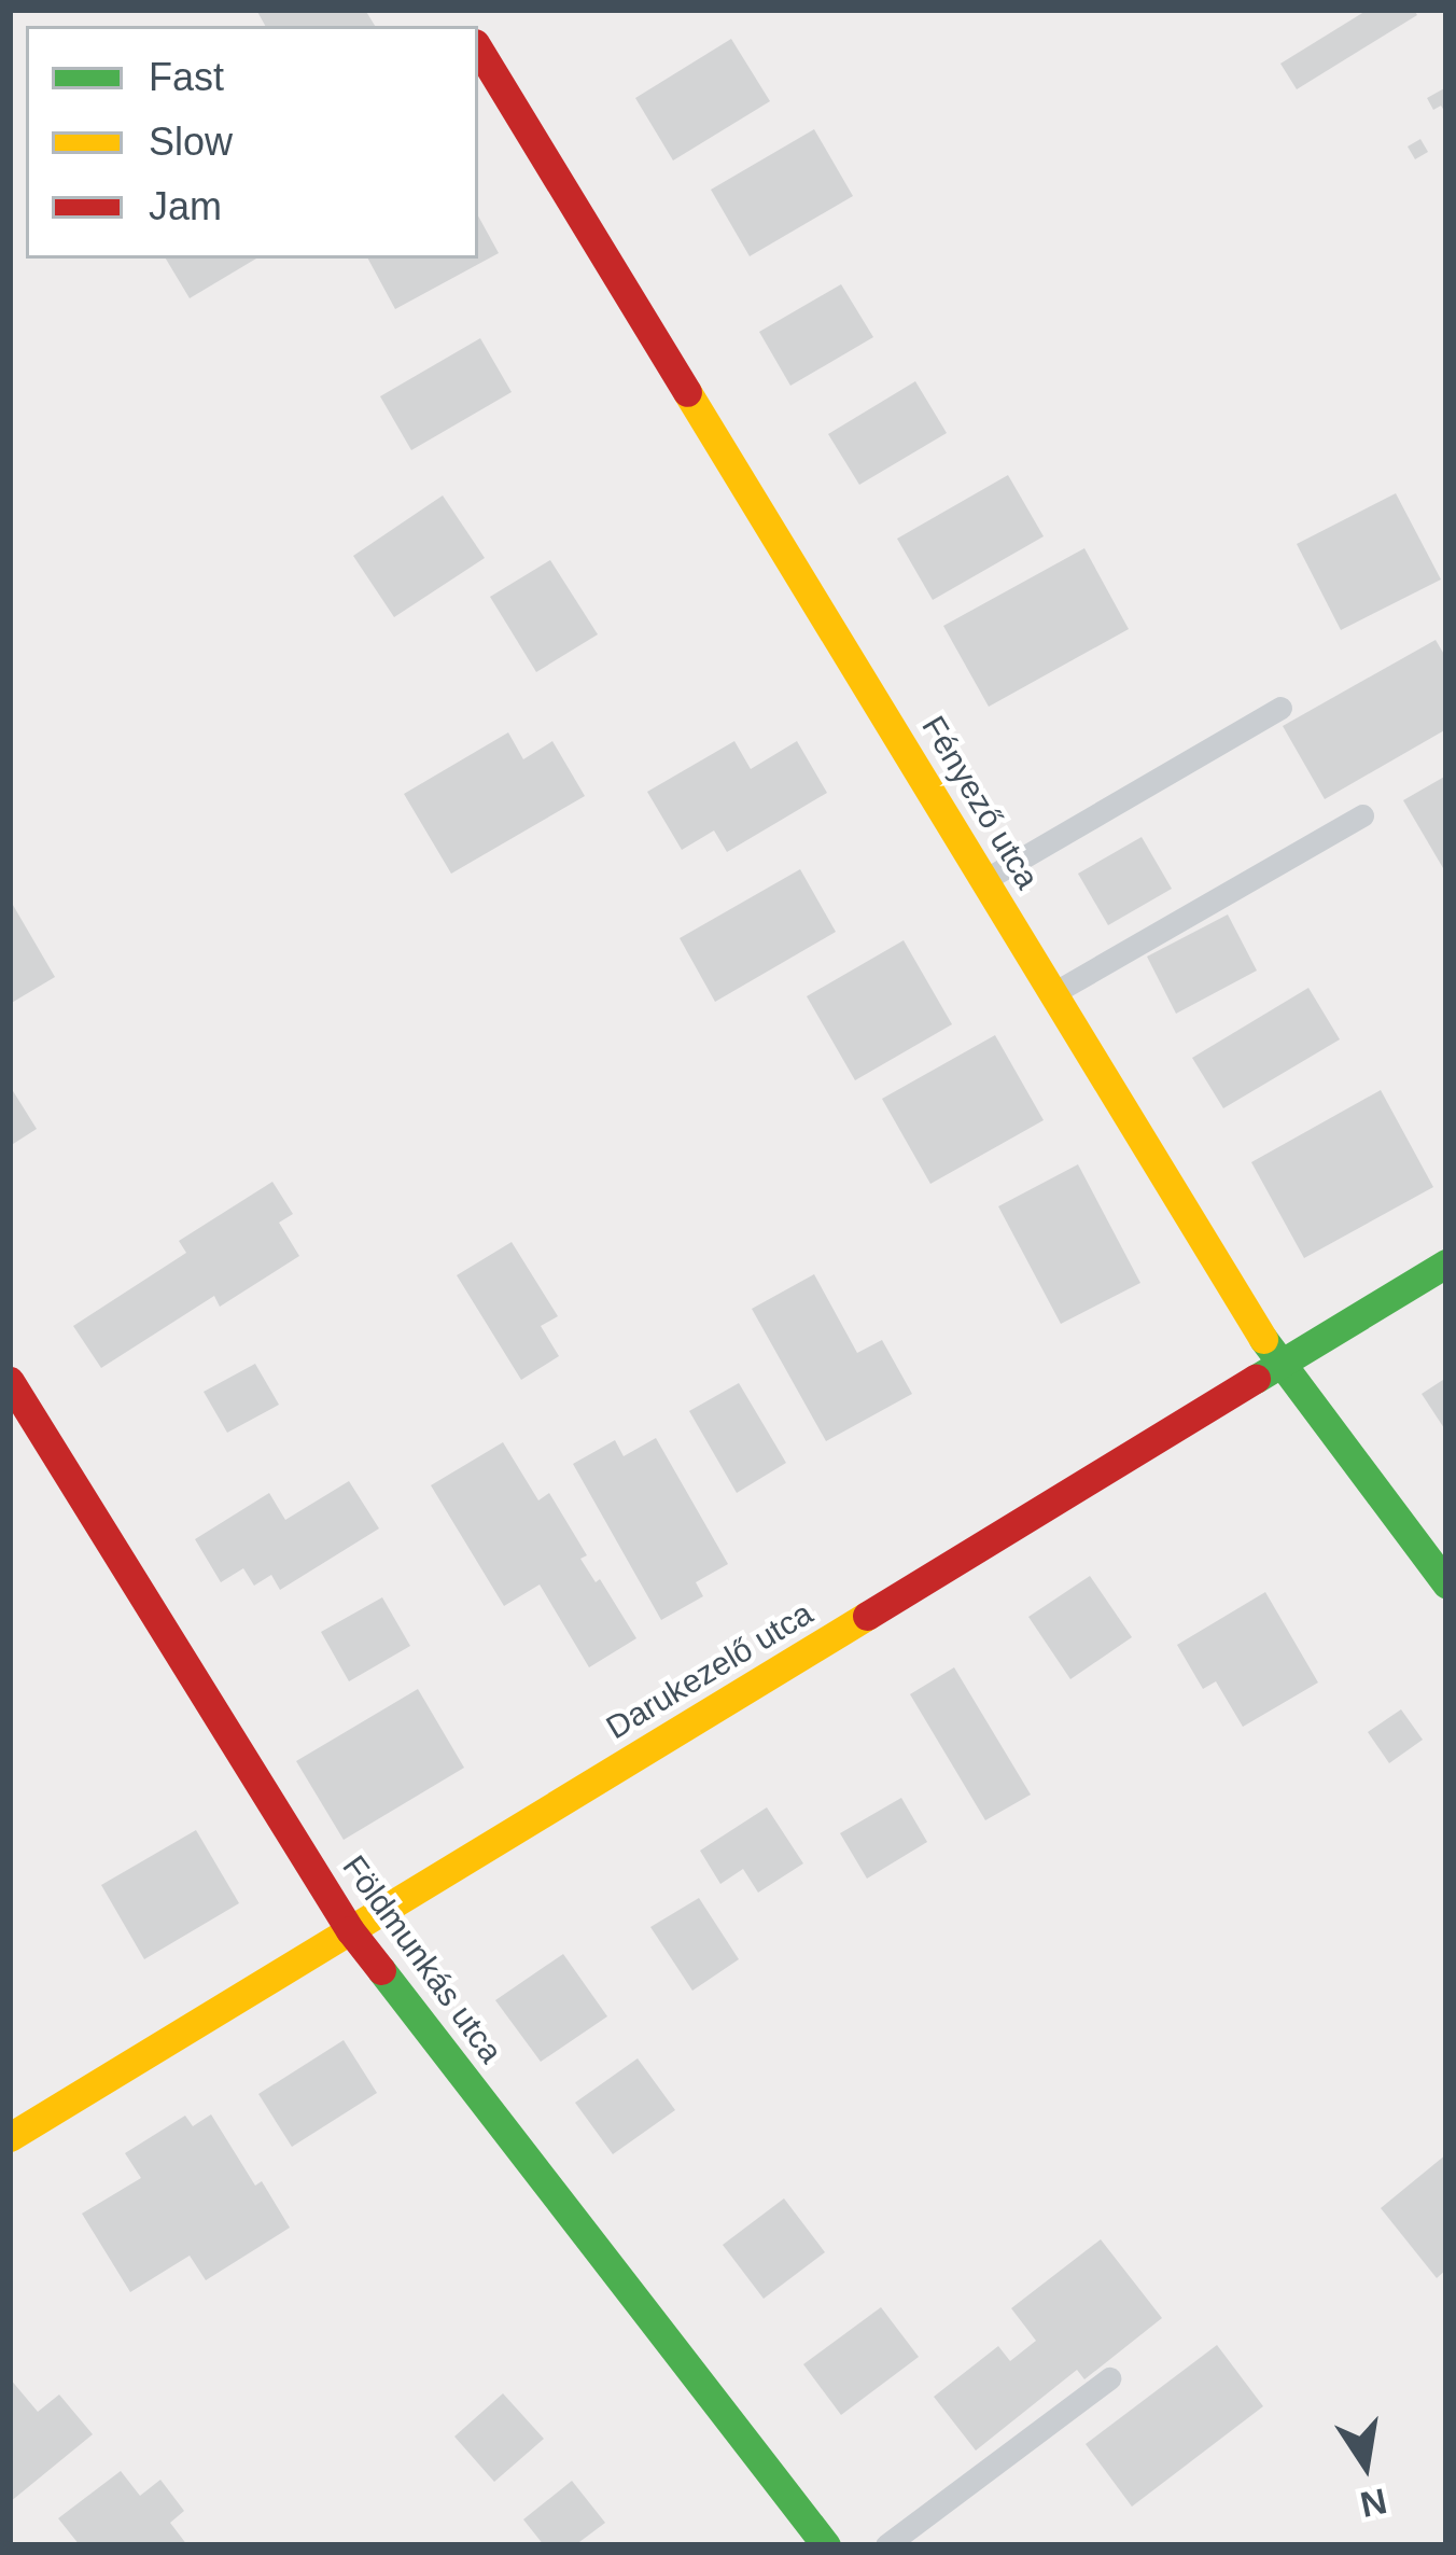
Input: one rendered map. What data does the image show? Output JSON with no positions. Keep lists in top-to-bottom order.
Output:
{
  "streets": {
    "street": ["Fényező utca", "Darukezelő utca", "Földmunkás utca"]
  },
  "crossings": [
    ["Fényező utca", "Darukezelő utca"],
    ["Darukezelő utca", "Földmunkás utca"]
  ],
  "legend": ["Fast", "Slow", "Jam"],
  "north": "bottom"
}
